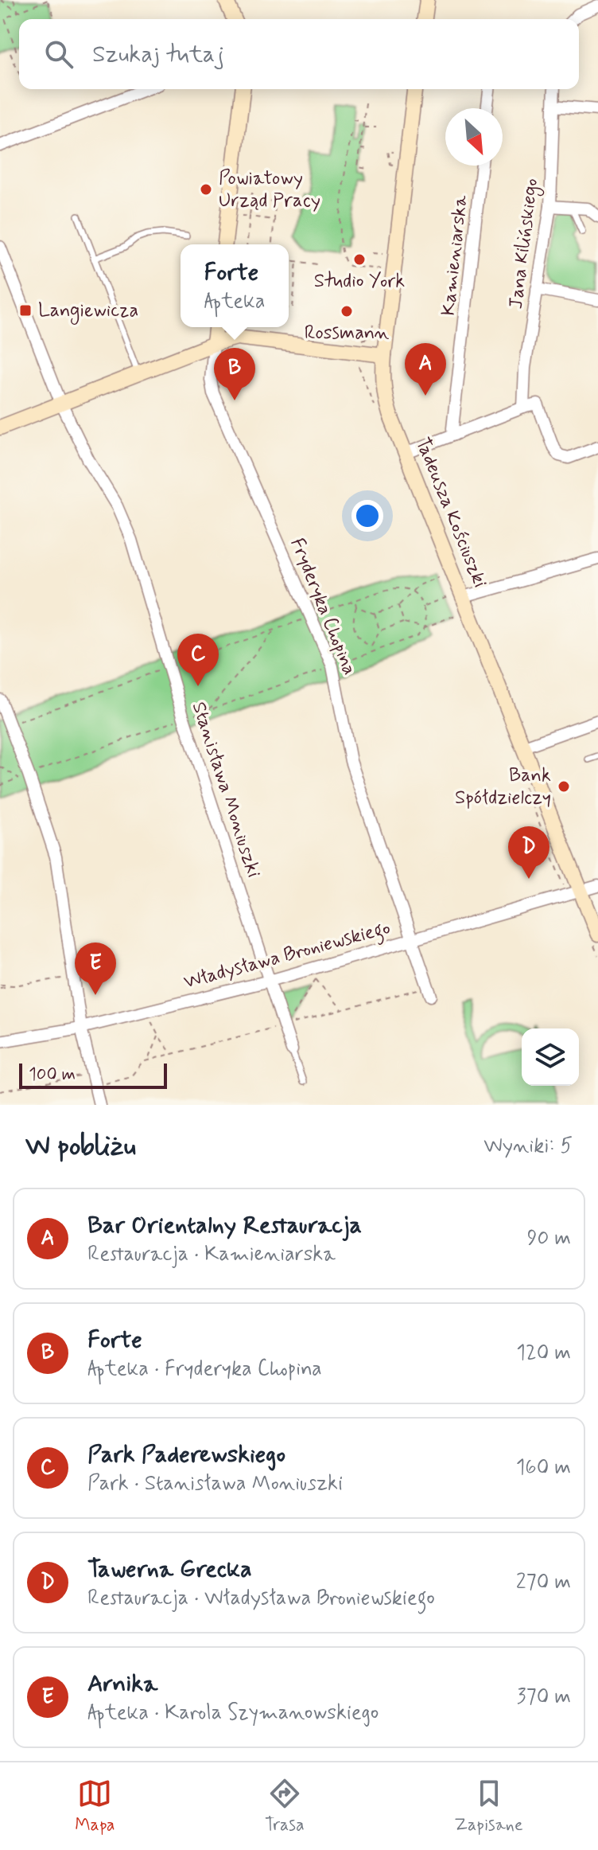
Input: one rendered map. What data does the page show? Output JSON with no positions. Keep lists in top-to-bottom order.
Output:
{
  "streets": {
    "street": [
      "Jana Kilińskiego",
      "Kamieniarska",
      "Tadeusza Kościuszki",
      "Fryderyka Chopina",
      "Stanisława Moniuszki",
      "Władysława Broniewskiego"
    ]
  },
  "crossings": [
    ["Tadeusza Kościuszki", "Władysława Broniewskiego"],
    ["Fryderyka Chopina", "Władysława Broniewskiego"],
    ["Stanisława Moniuszki", "Władysława Broniewskiego"]
  ],
  "places": {
    "other": [
      "Powiatowy Urząd Pracy",
      "Studio York",
      "Rossmann",
      "Bank Spółdzielczy"
    ],
    "transit": ["Langiewicza"]
  },
  "scale_bar": "100 m",
  "north": "bottom right",
  "page": {
    "search": "Szukaj tutaj",
    "popup": ["Forte", "Apteka"],
    "pins": [
      "A",
      "B",
      "C",
      "D",
      "E"
    ],
    "scale": "100 m",
    "heading": ["W pobliżu", "Wyniki: 5"],
    "list": [
      {
        "mark": "A",
        "name": "Bar Orientalny Restauracja",
        "note": "Restauracja · Kamieniarska",
        "value": "90 m"
      },
      {
        "mark": "B",
        "name": "Forte",
        "note": "Apteka · Fryderyka Chopina",
        "value": "120 m"
      },
      {
        "mark": "C",
        "name": "Park Paderewskiego",
        "note": "Park · Stanisława Moniuszki",
        "value": "160 m"
      },
      {
        "mark": "D",
        "name": "Tawerna Grecka",
        "note": "Restauracja · Władysława Broniewskiego",
        "value": "270 m"
      },
      {
        "mark": "E",
        "name": "Arnika",
        "note": "Apteka · Karola Szymanowskiego",
        "value": "370 m"
      }
    ],
    "nav": ["Mapa", "Trasa", "Zapisane"]
  }
}
